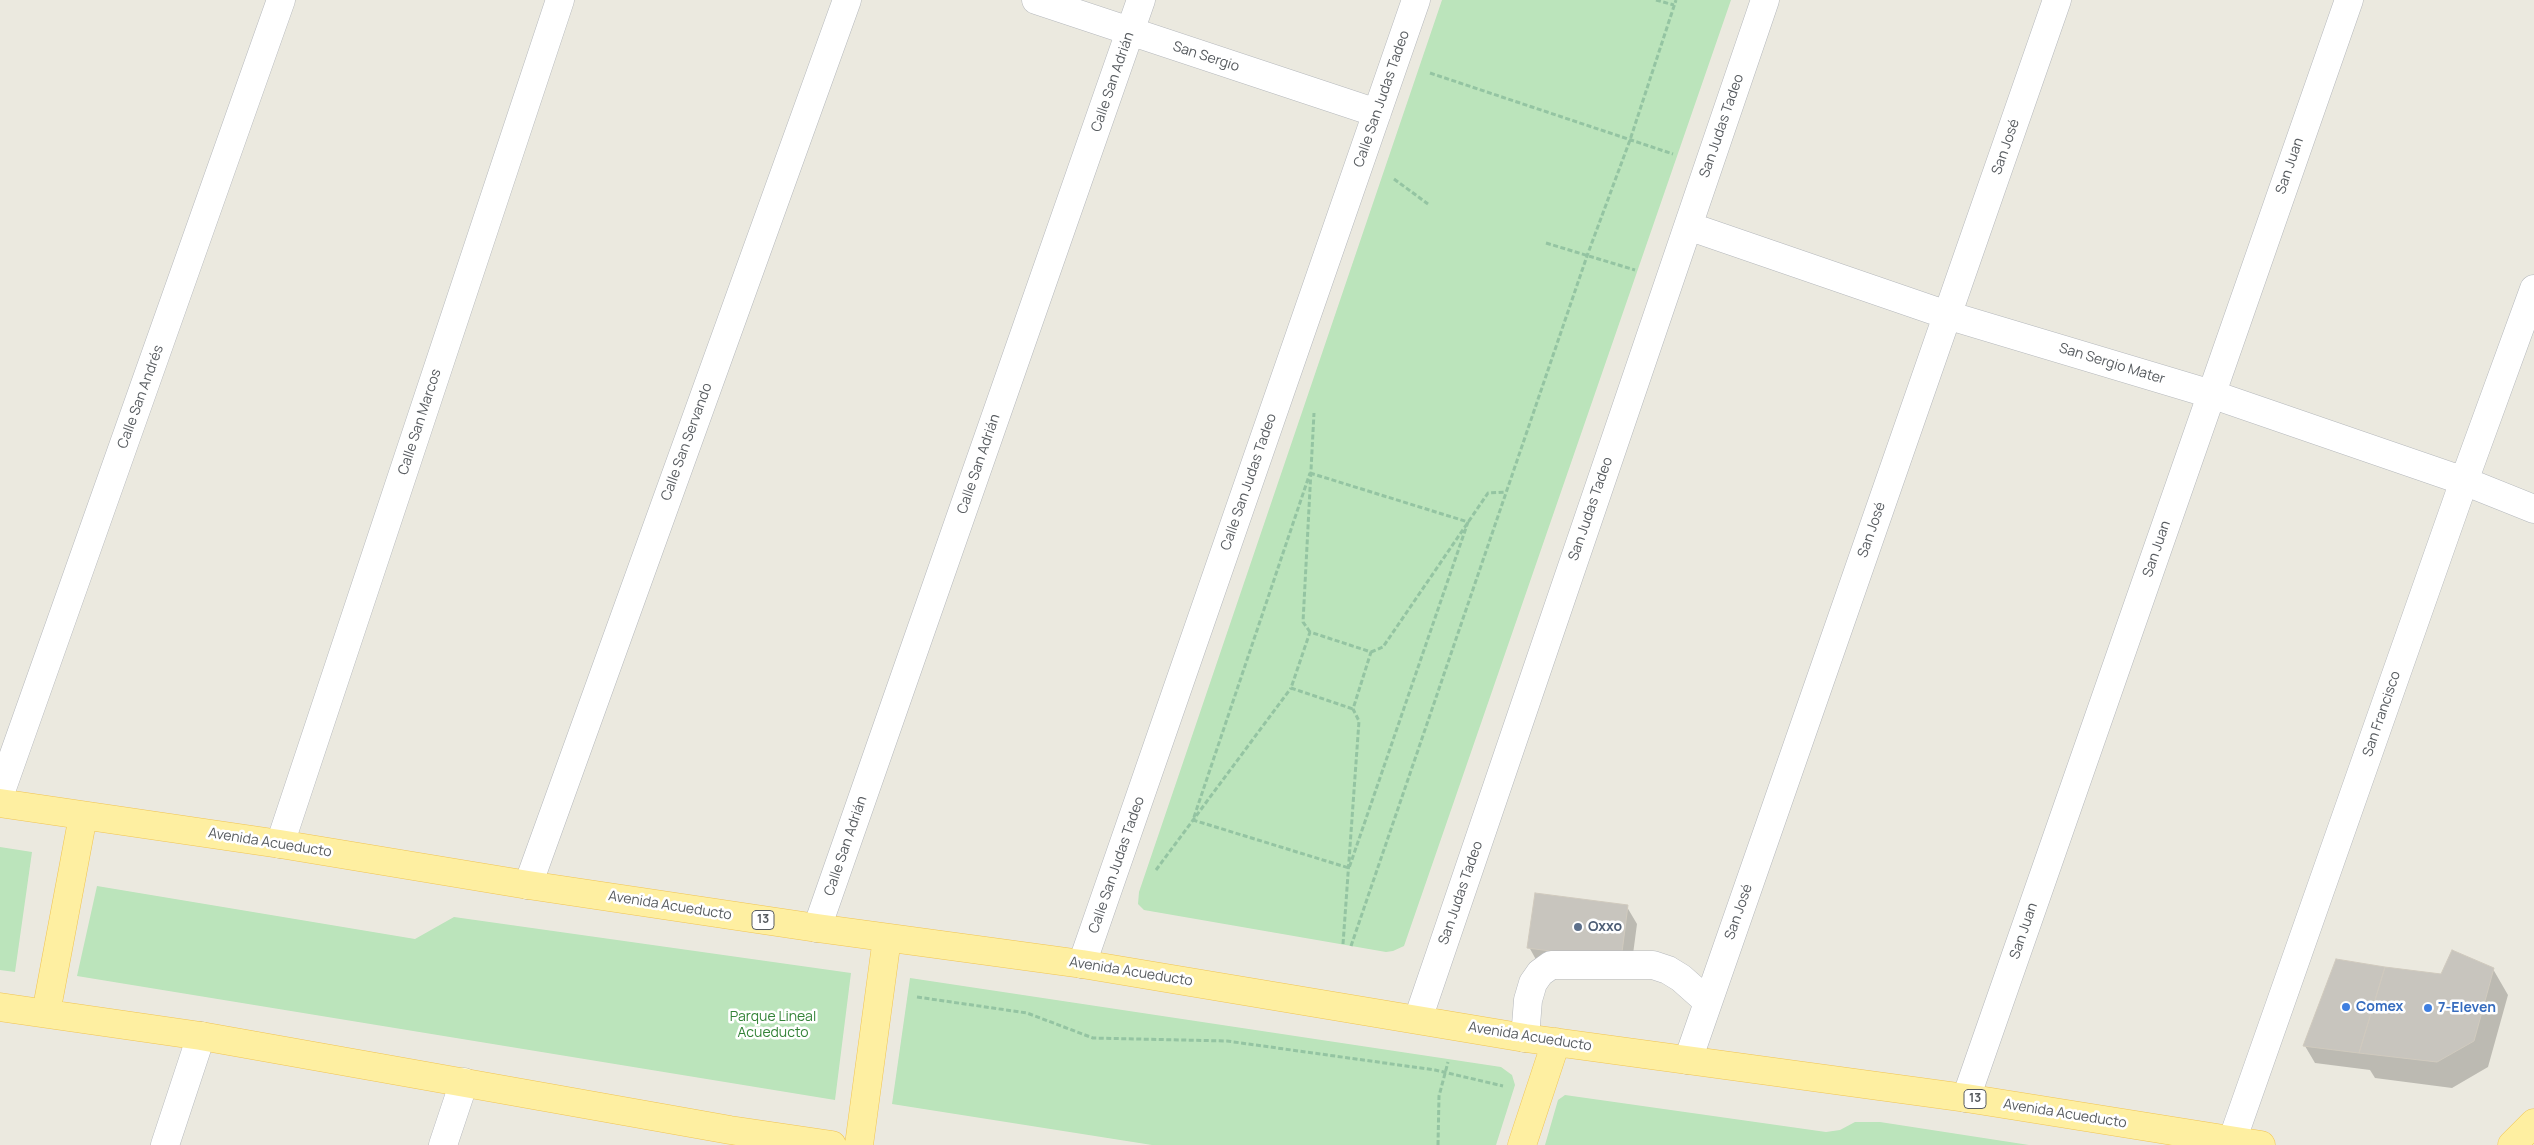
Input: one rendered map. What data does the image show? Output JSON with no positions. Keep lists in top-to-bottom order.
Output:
{
  "streets": {
    "main road": ["Avenida Acueducto", "13"],
    "street": [
      "San Sergio",
      "Calle San Adrián",
      "Calle San Judas Tadeo",
      "San Judas Tadeo",
      "San José",
      "San Juan",
      "San Sergio Mater",
      "Calle San Andrés",
      "Calle San Marcos",
      "Calle San Servando",
      "San Francisco"
    ]
  },
  "crossings": [
    ["San Sergio", "Calle San Adrián"],
    ["San Sergio", "Calle San Judas Tadeo"],
    ["Calle San Adrián", "Avenida Acueducto"],
    ["Calle San Judas Tadeo", "Avenida Acueducto"],
    ["San Judas Tadeo", "San Sergio Mater"],
    ["San Judas Tadeo", "Avenida Acueducto"],
    ["San José", "San Sergio Mater"],
    ["San José", "Avenida Acueducto"],
    ["San Juan", "San Sergio Mater"],
    ["San Juan", "Avenida Acueducto"],
    ["San Sergio Mater", "San Francisco"],
    ["Calle San Marcos", "Avenida Acueducto"],
    ["Calle San Servando", "Avenida Acueducto"],
    ["San Francisco", "Avenida Acueducto"]
  ],
  "parks": ["Parque Lineal Acueducto"],
  "places": ["Oxxo", "Comex", "7-Eleven"]
}
